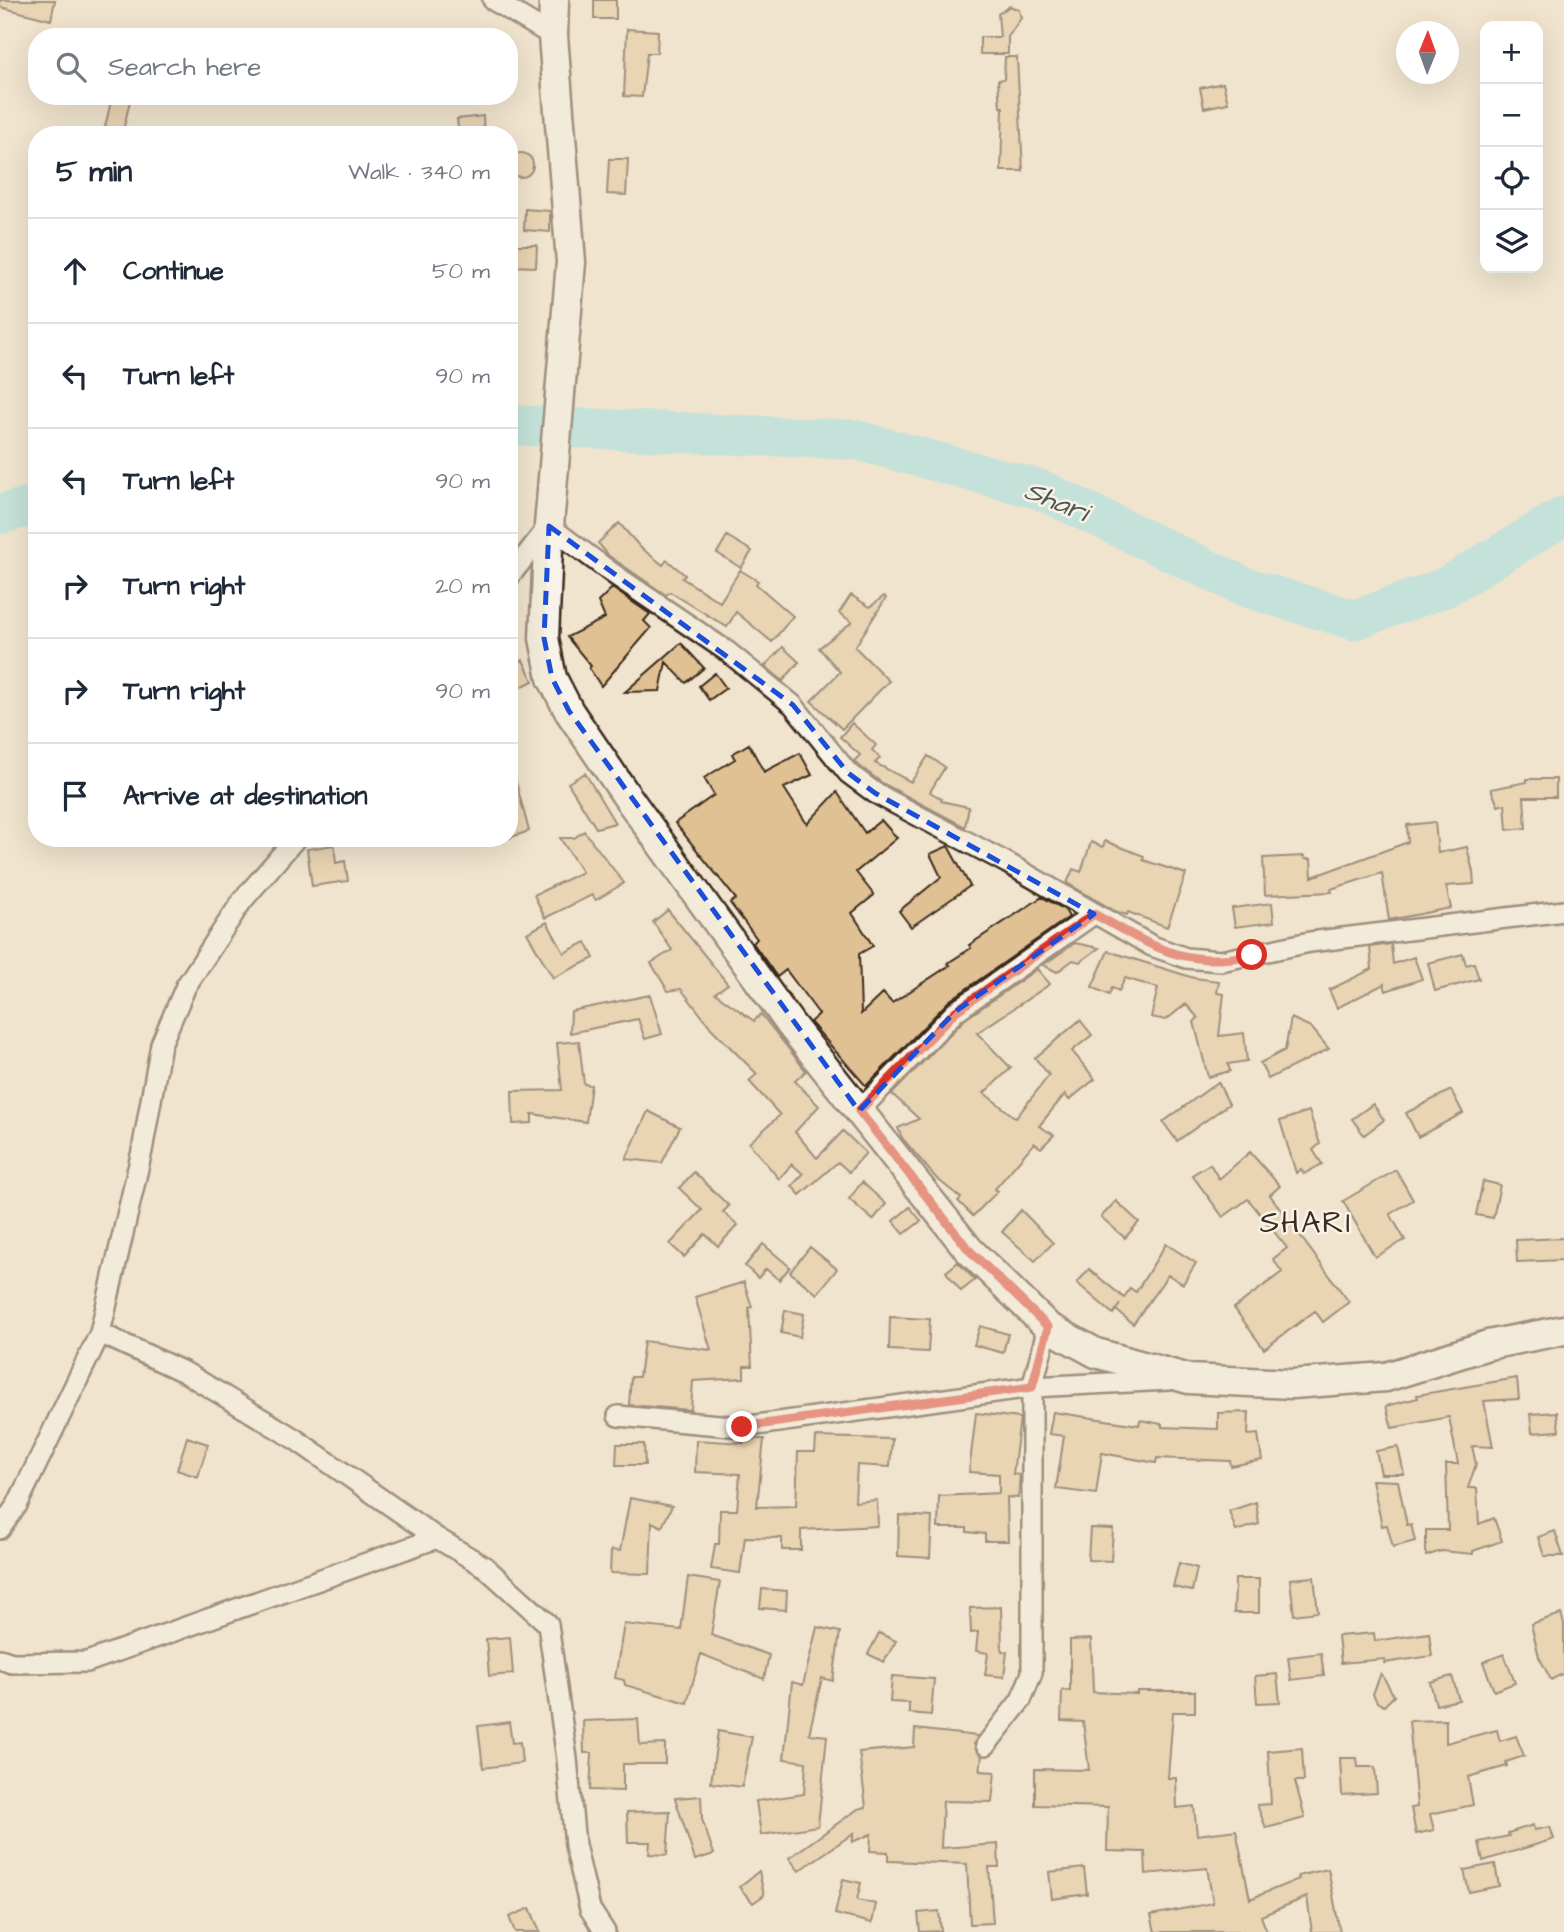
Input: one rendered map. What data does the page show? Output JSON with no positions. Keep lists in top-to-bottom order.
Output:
{
  "districts": ["SHARI"],
  "water": ["Shari"],
  "north": "top",
  "page": {
    "map_buttons": ["+", "−"],
    "search": "Search here",
    "heading": ["5 min", "Walk · 340 m"],
    "list": [
      ["Continue", "50 m"],
      ["Turn left", "90 m"],
      ["Turn left", "90 m"],
      ["Turn right", "20 m"],
      ["Turn right", "90 m"],
      "Arrive at destination"
    ]
  }
}
